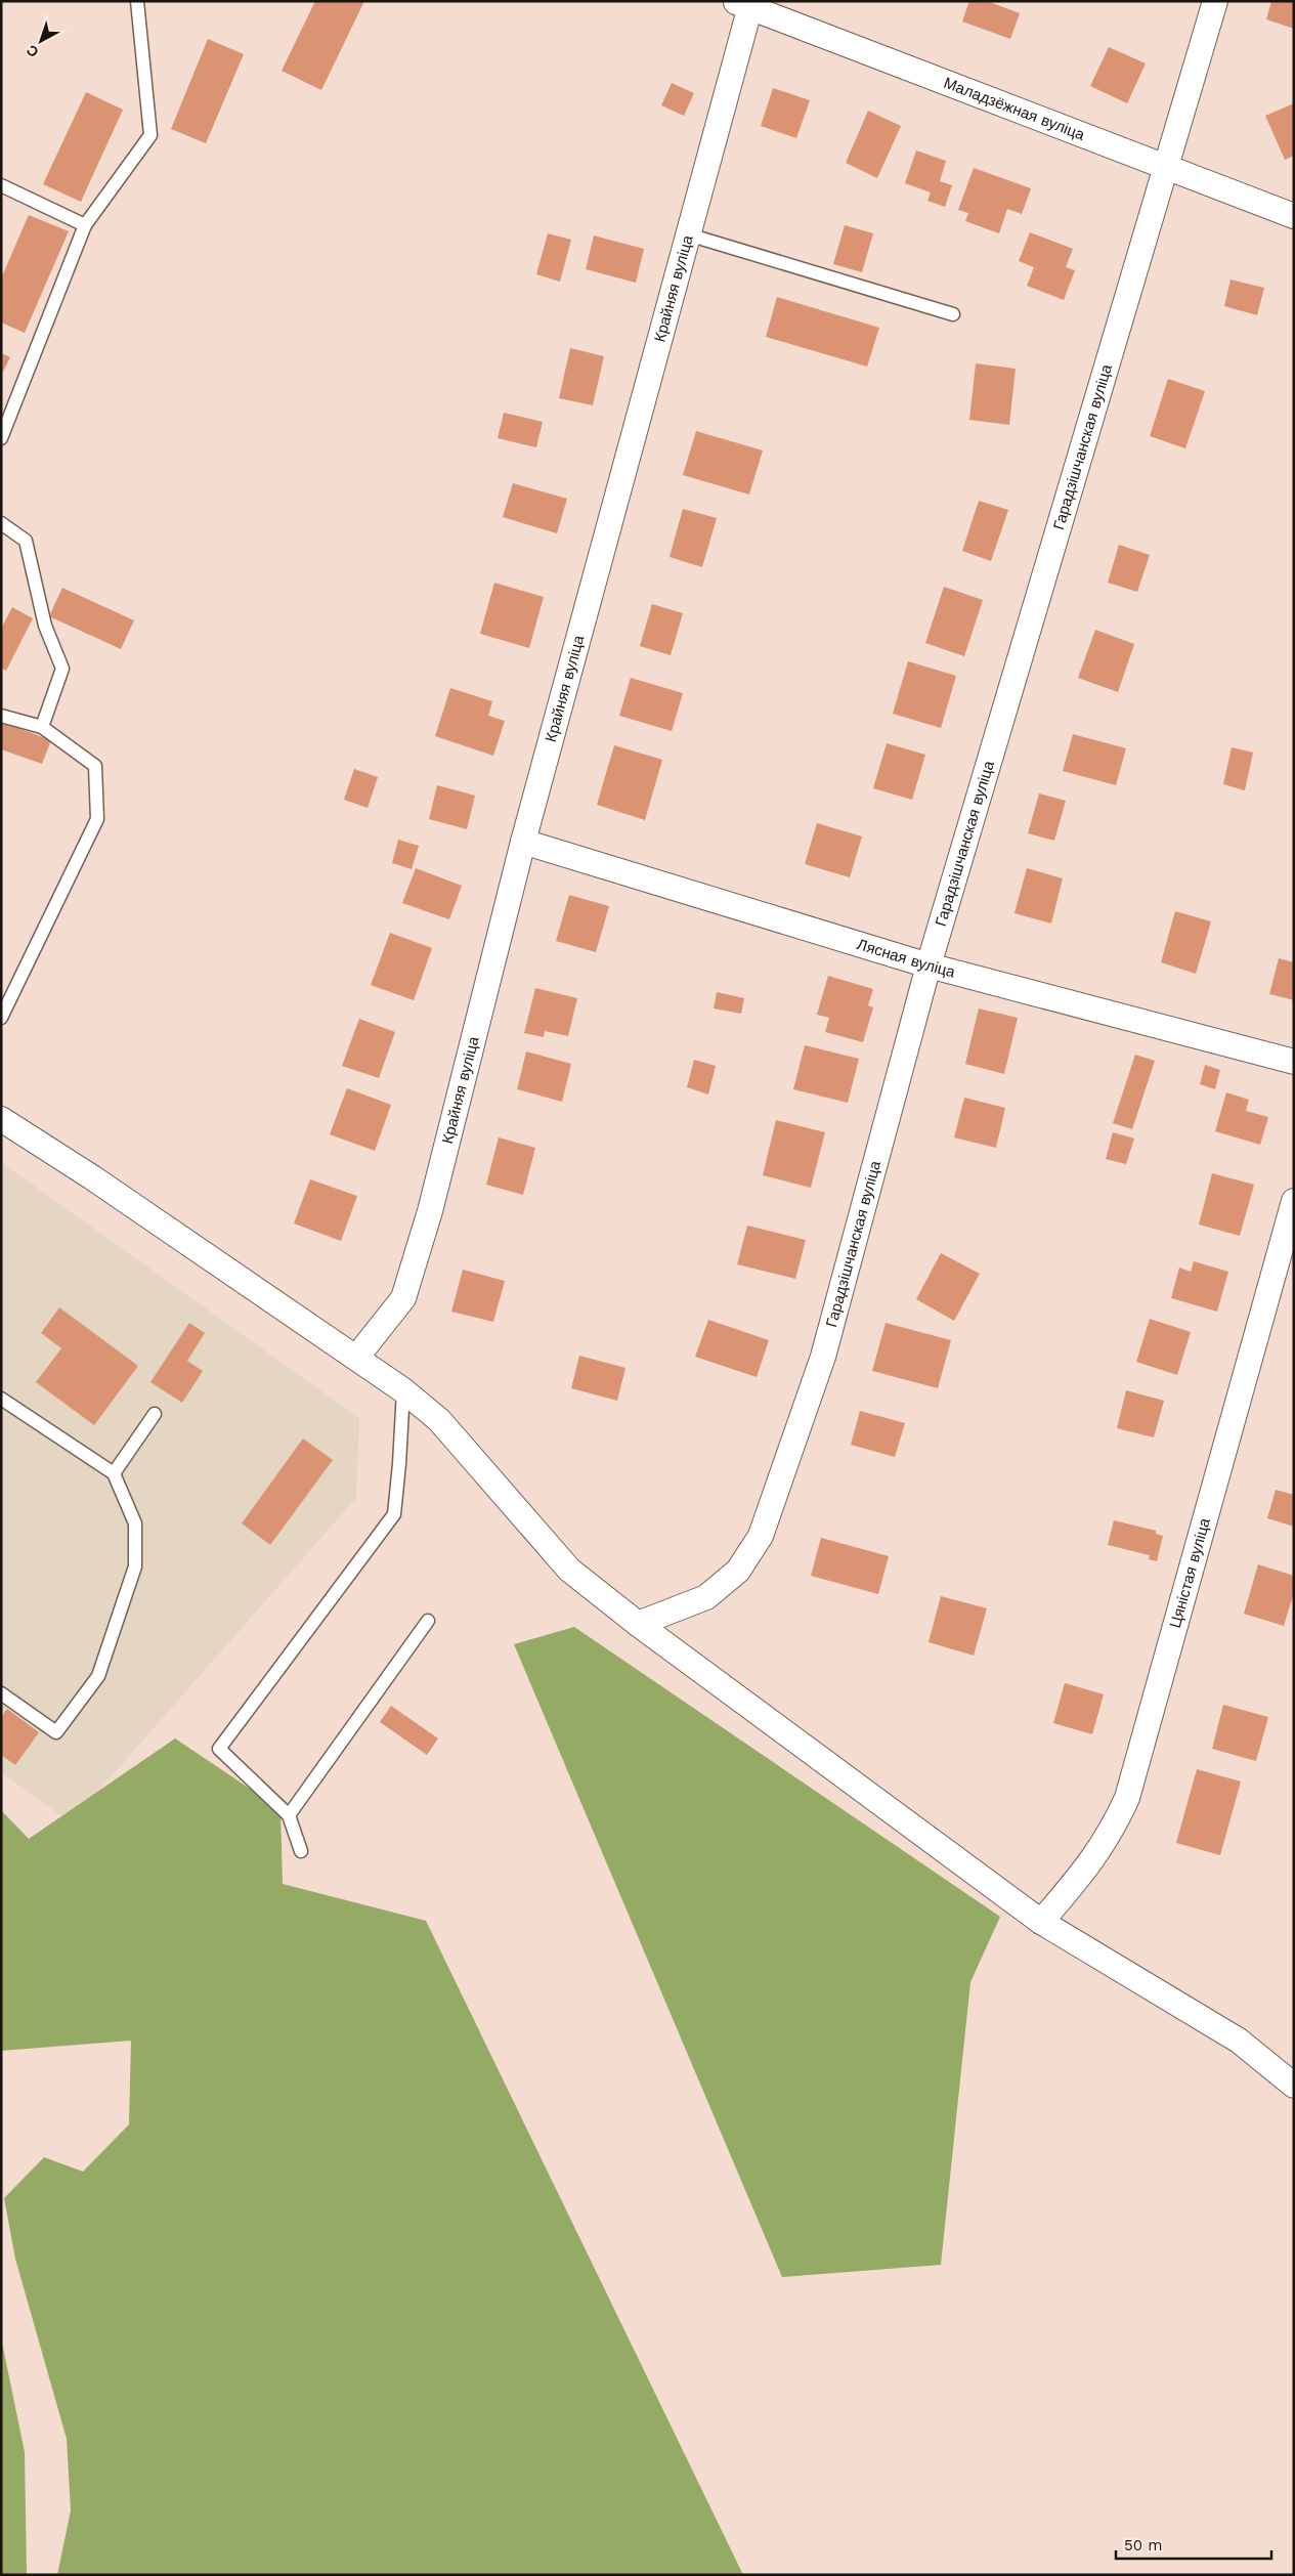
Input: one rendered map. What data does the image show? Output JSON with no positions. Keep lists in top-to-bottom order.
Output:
{
  "streets": {
    "street": [
      "Маладзёжная вуліца",
      "Крайняя вуліца",
      "Гарадзішчанская вуліца",
      "Лясная вуліца",
      "Цяністая вуліца"
    ]
  },
  "crossings": [
    ["Маладзёжная вуліца", "Крайняя вуліца"],
    ["Маладзёжная вуліца", "Гарадзішчанская вуліца"],
    ["Крайняя вуліца", "Лясная вуліца"],
    ["Гарадзішчанская вуліца", "Лясная вуліца"]
  ],
  "scale_bar": "50 m",
  "north": "bottom left"
}
